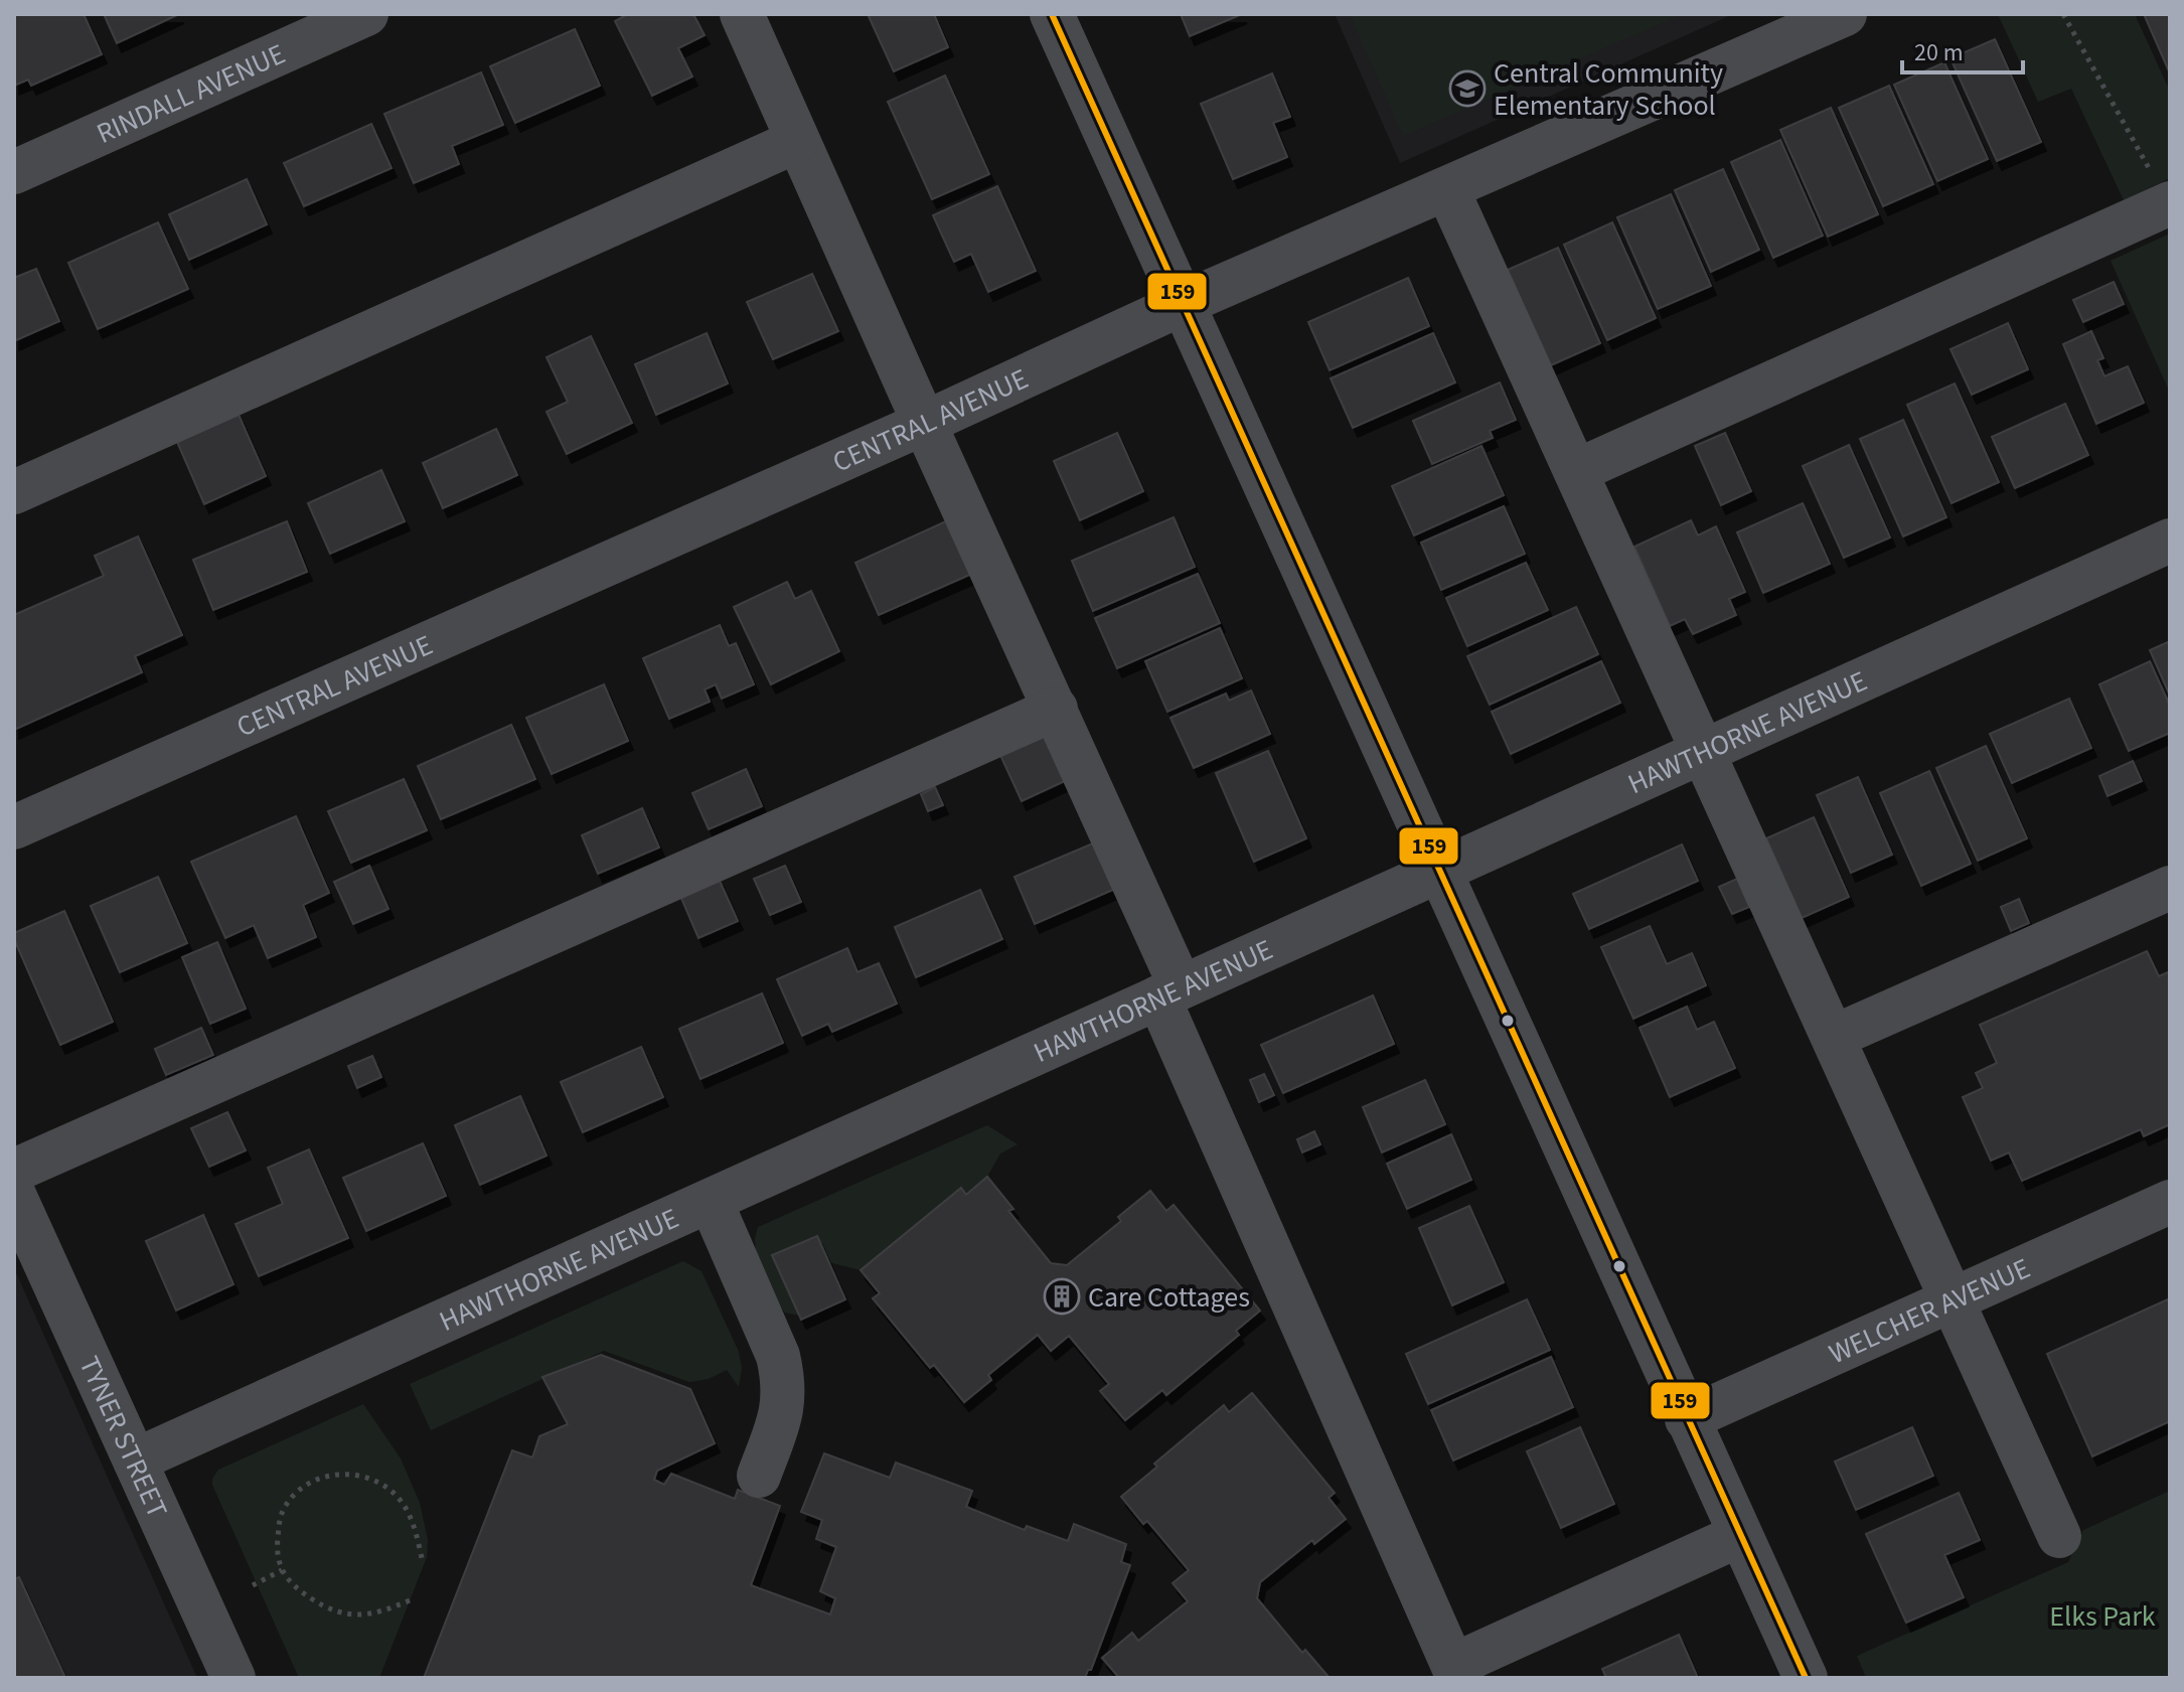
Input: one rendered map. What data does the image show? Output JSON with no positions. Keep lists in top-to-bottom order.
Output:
{
  "streets": {
    "street": [
      "RINDALL AVENUE",
      "CENTRAL AVENUE",
      "HAWTHORNE AVENUE",
      "WELCHER AVENUE",
      "TYNER STREET"
    ]
  },
  "crossings": [
    ["HAWTHORNE AVENUE", "TYNER STREET"]
  ],
  "parks": ["Elks Park"],
  "places": {
    "school or university": ["Central Community Elementary School"],
    "building": ["Care Cottages"]
  },
  "lines": ["transit line 159"],
  "scale_bar": "20 m"
}
